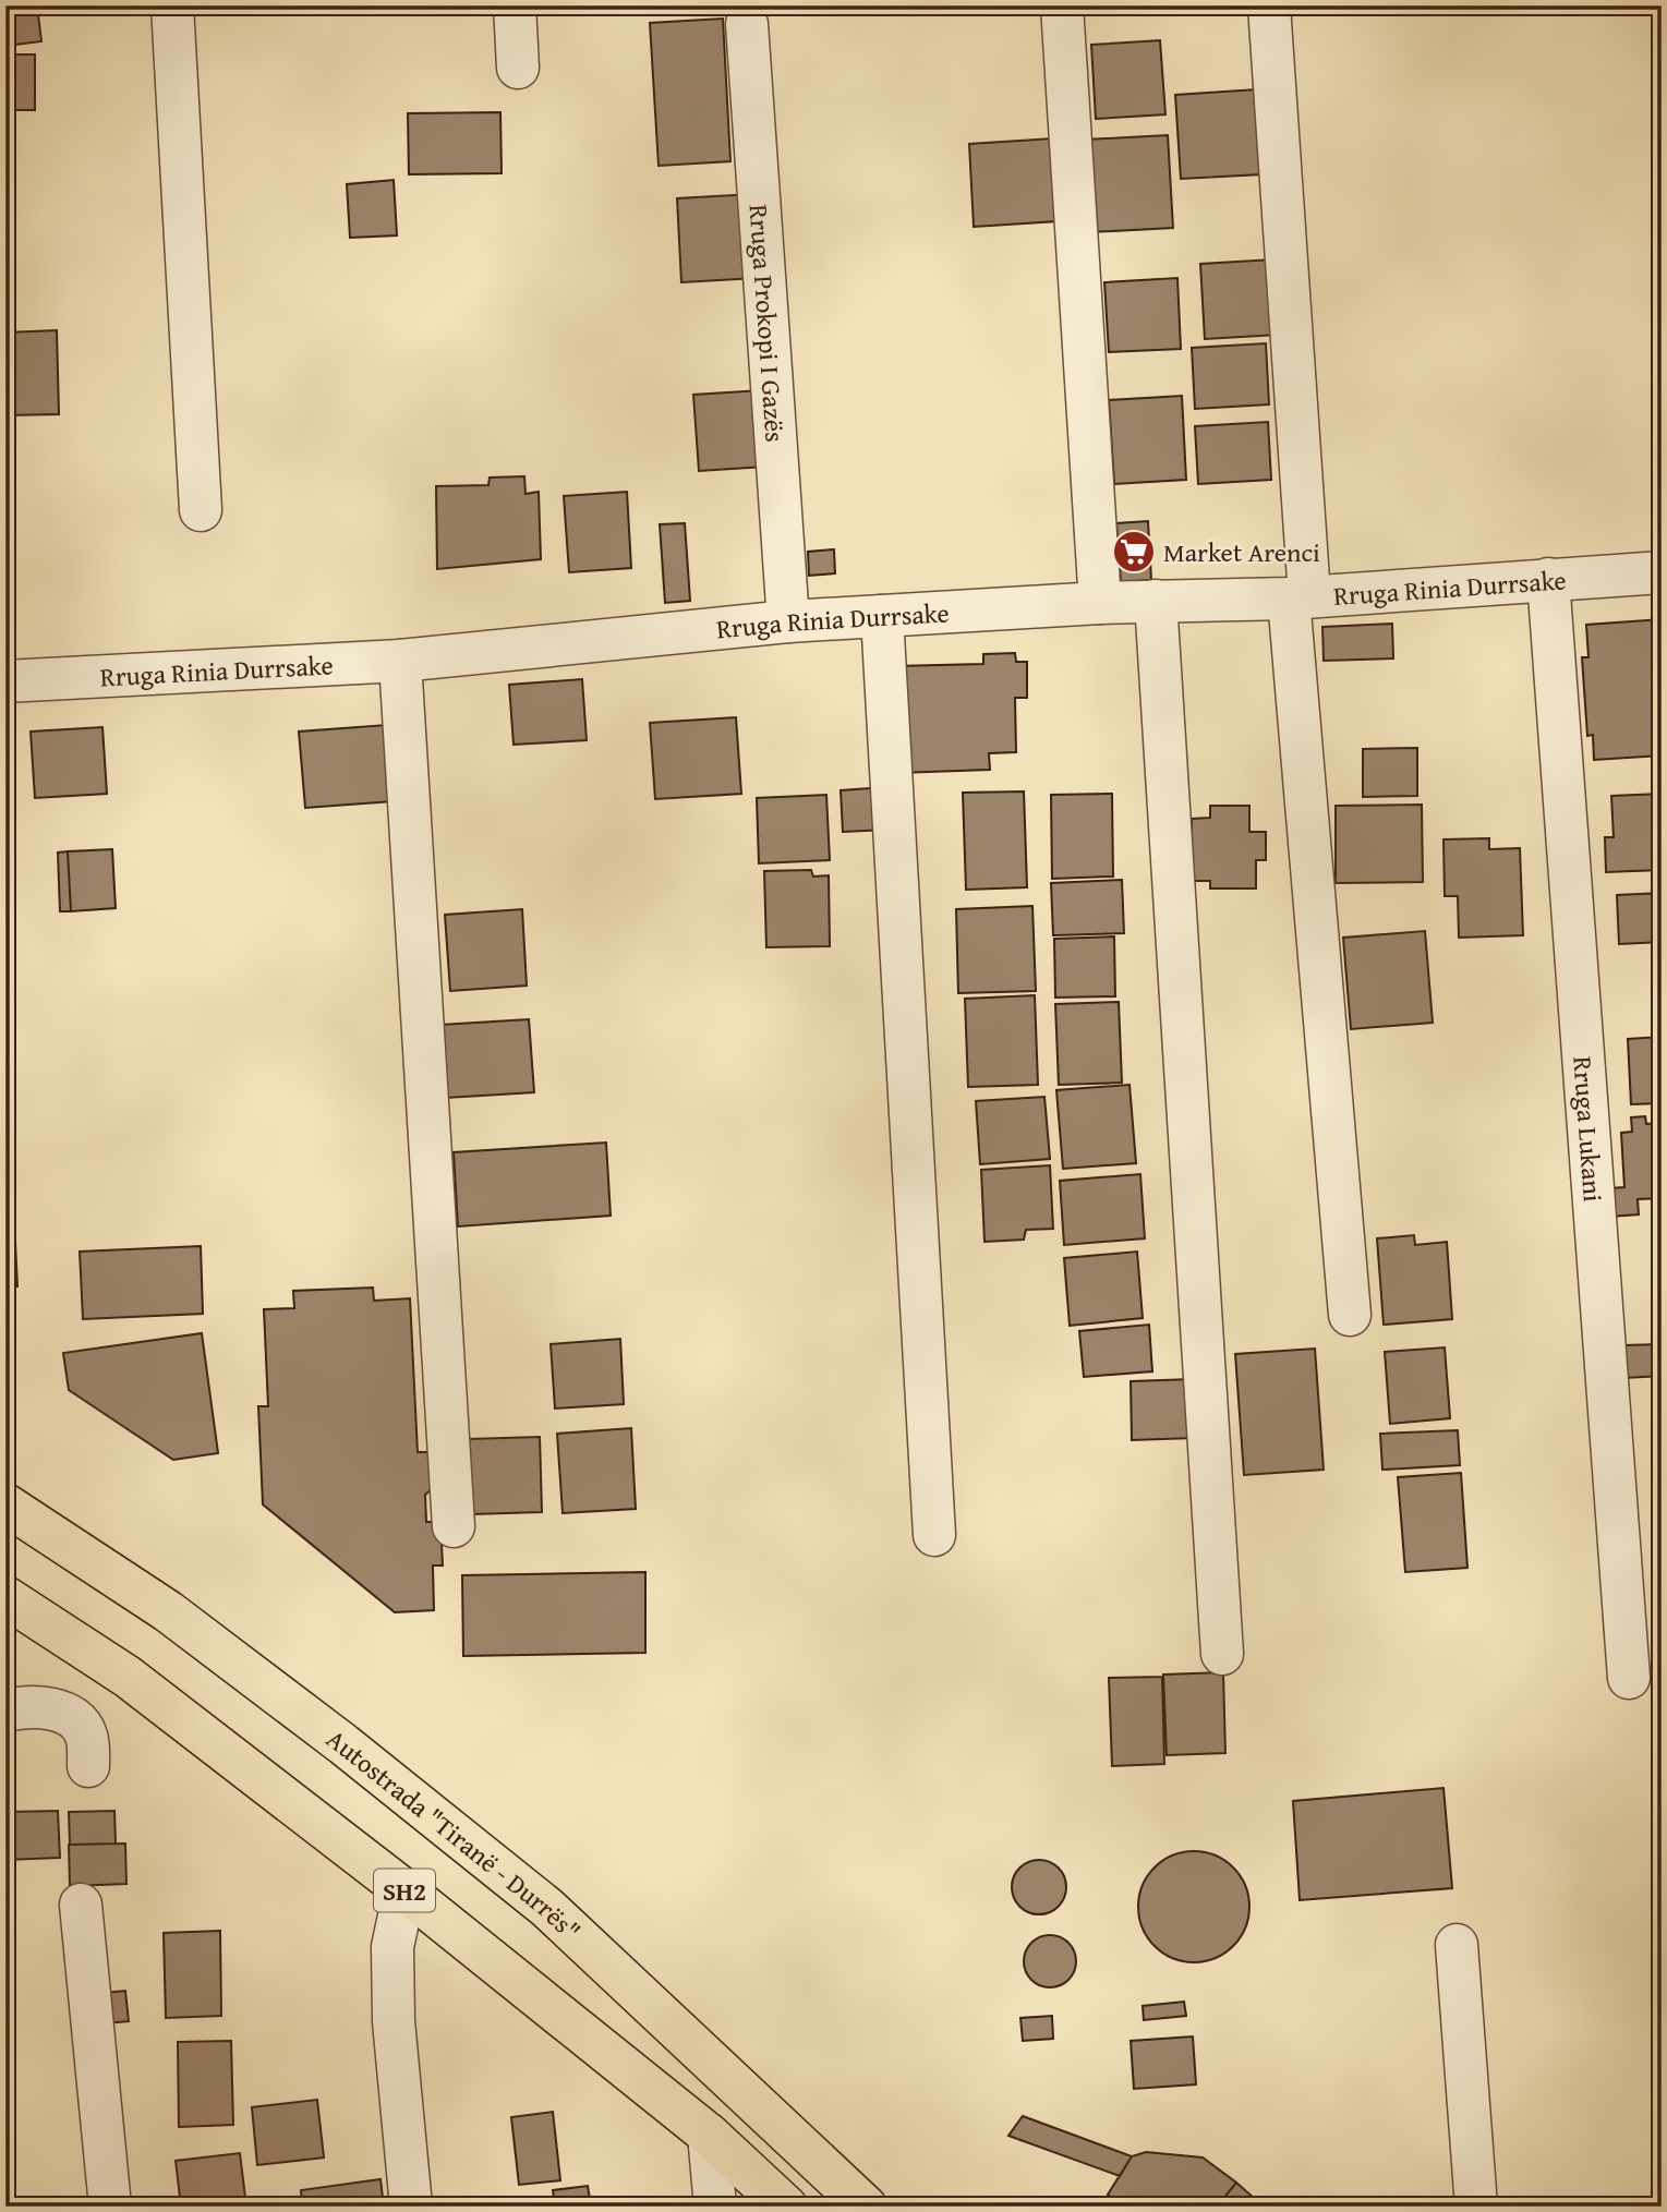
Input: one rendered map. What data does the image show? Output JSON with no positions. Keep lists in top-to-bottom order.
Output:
{
  "streets": {
    "highway": ["Autostrada \"Tiranë - Durrës\"", "SH2"],
    "street": ["Rruga Prokopi I Gazës", "Rruga Rinia Durrsake", "Rruga Lukani"]
  },
  "crossings": [
    ["Rruga Prokopi I Gazës", "Rruga Rinia Durrsake"],
    ["Rruga Rinia Durrsake", "Rruga Lukani"]
  ],
  "places": {
    "supermarket": ["Market Arenci"]
  }
}
